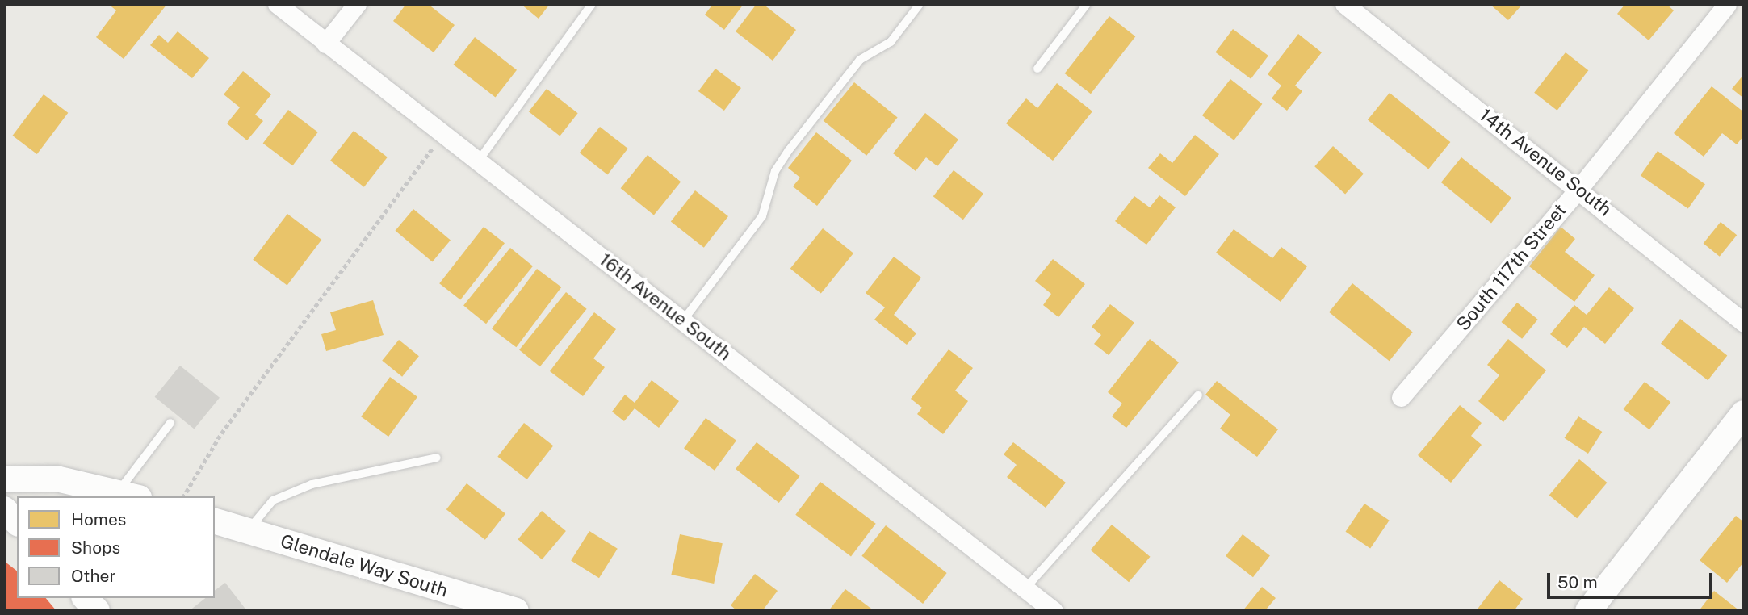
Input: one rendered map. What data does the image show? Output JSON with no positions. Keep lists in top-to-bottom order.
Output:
{
  "streets": {
    "street": [
      "14th Avenue South",
      "South 117th Street",
      "16th Avenue South",
      "Glendale Way South"
    ]
  },
  "crossings": [
    ["14th Avenue South", "South 117th Street"]
  ],
  "legend": ["Homes", "Shops", "Other"],
  "scale_bar": "50 m"
}
